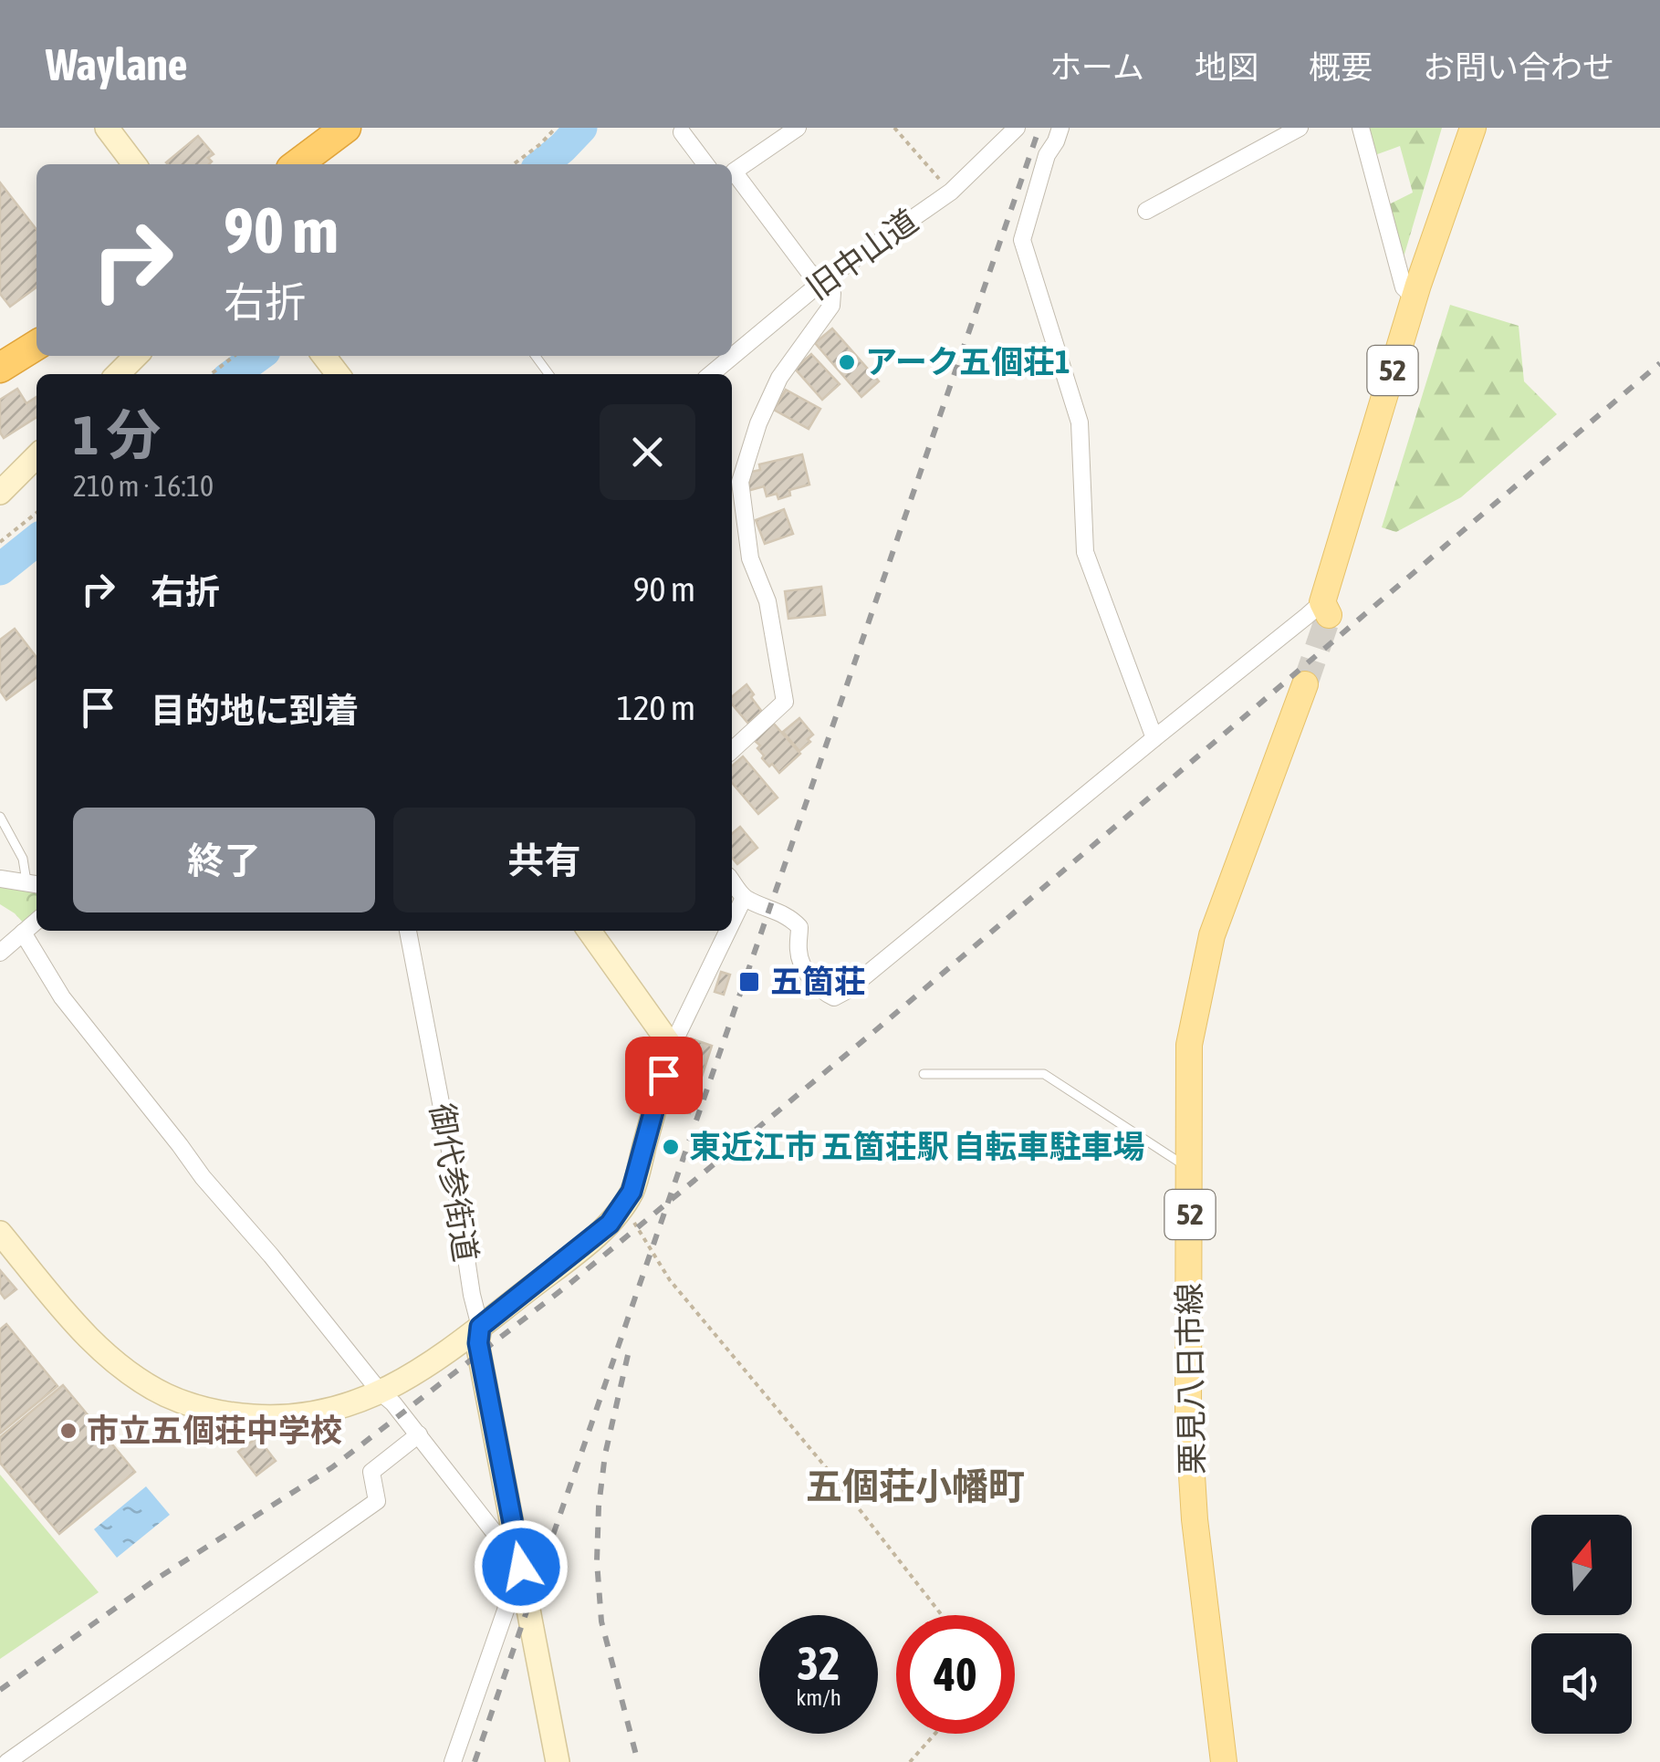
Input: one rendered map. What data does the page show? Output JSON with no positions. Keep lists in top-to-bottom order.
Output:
{
  "streets": {
    "main road": ["52", "栗見八日市線"],
    "street": ["旧中山道", "御代参街道"]
  },
  "districts": ["五個荘小幡町"],
  "places": {
    "other": ["アーク五個荘1", "東近江市 五箇荘駅 自転車駐車場", "市立五個荘中学校"],
    "transit": ["五箇荘"]
  },
  "north": "top",
  "page": {
    "header": "Waylane",
    "nav": [
      "ホーム",
      "地図",
      "概要",
      "お問い合わせ"
    ],
    "turn": ["90 m", "右折"],
    "heading": ["1 分", "210 m · 16:10"],
    "list": [
      {
        "name": "右折",
        "value": "90 m"
      },
      {
        "name": "目的地に到着",
        "value": "120 m"
      }
    ],
    "buttons": ["終了", "共有"],
    "speed": "32 km/h",
    "limit": "40"
  }
}
